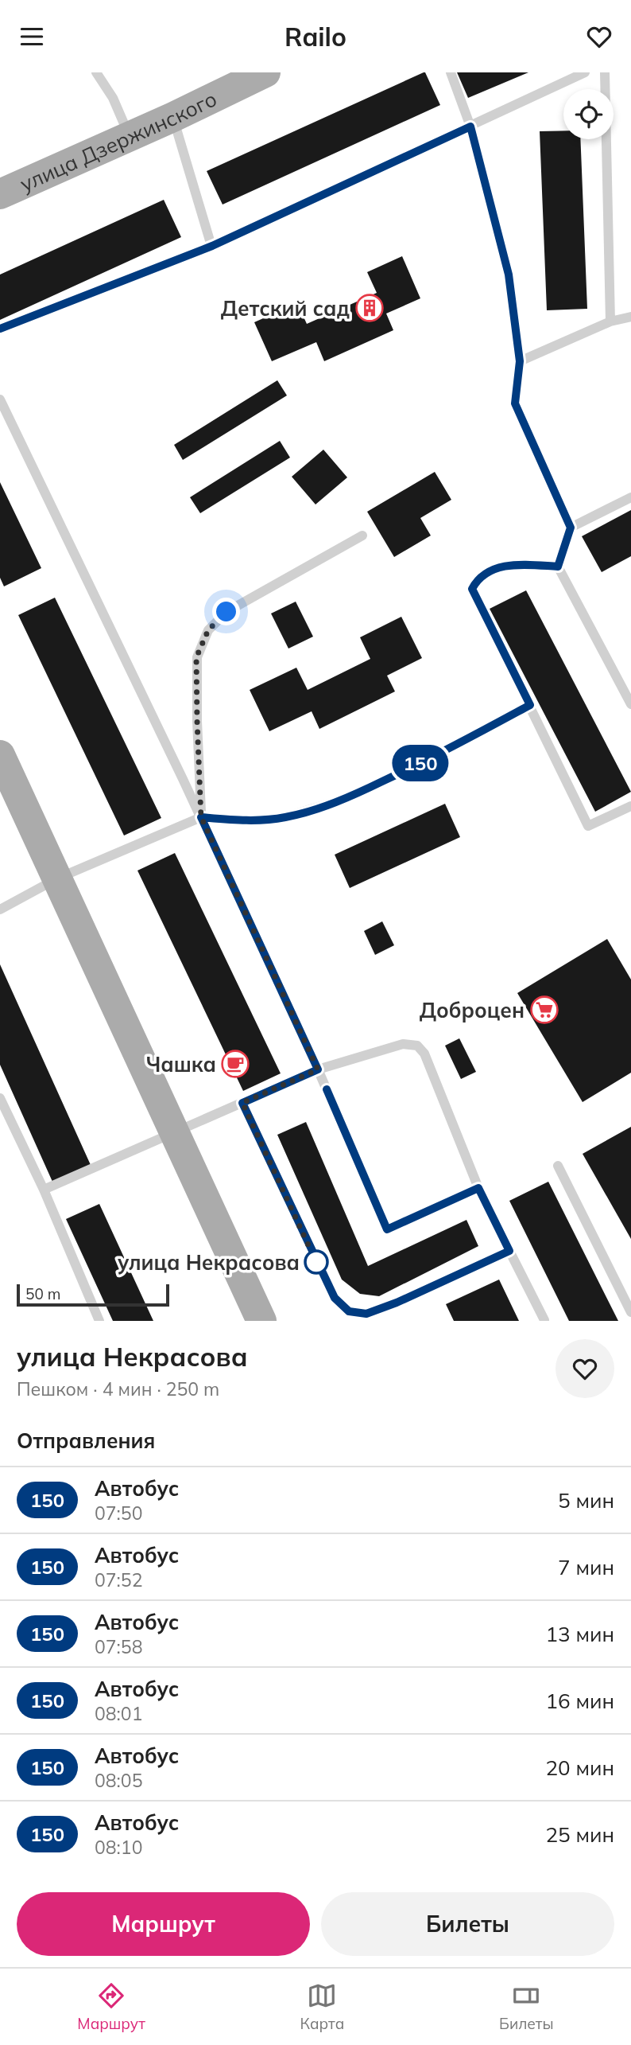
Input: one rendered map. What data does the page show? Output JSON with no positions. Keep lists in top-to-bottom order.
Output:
{
  "streets": {
    "main road": ["улица Дзержинского"]
  },
  "places": {
    "building": ["Детский сад"],
    "supermarket": ["Доброцен"],
    "cafe": ["Чашка"],
    "other": ["улица Некрасова"]
  },
  "lines": ["bus line 150"],
  "scale_bar": "50 m",
  "page": {
    "header": "Railo",
    "on_map": "150",
    "scale": "50 m",
    "heading": [
      ["улица Некрасова", "Пешком · 4 мин · 250 m"],
      "Отправления"
    ],
    "list": [
      {
        "mark": "150",
        "name": "Автобус",
        "note": "07:50",
        "value": "5 мин"
      },
      {
        "mark": "150",
        "name": "Автобус",
        "note": "07:52",
        "value": "7 мин"
      },
      {
        "mark": "150",
        "name": "Автобус",
        "note": "07:58",
        "value": "13 мин"
      },
      {
        "mark": "150",
        "name": "Автобус",
        "note": "08:01",
        "value": "16 мин"
      },
      {
        "mark": "150",
        "name": "Автобус",
        "note": "08:05",
        "value": "20 мин"
      },
      {
        "mark": "150",
        "name": "Автобус",
        "note": "08:10",
        "value": "25 мин"
      }
    ],
    "buttons": ["Маршрут", "Билеты"],
    "tabs": ["Маршрут", "Карта", "Билеты"]
  }
}
